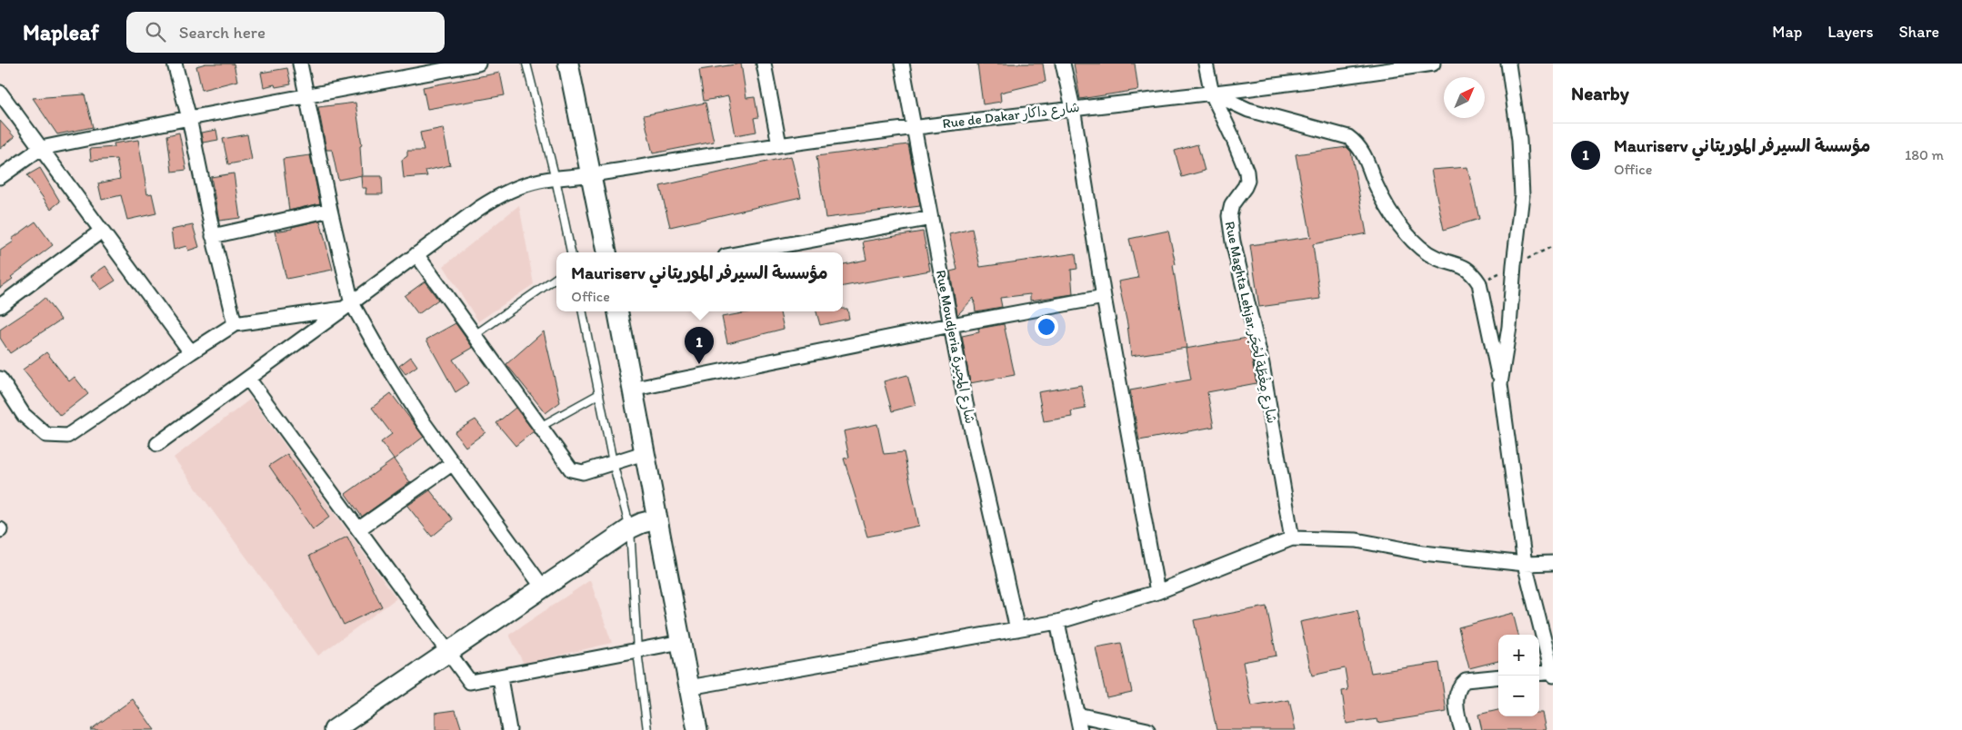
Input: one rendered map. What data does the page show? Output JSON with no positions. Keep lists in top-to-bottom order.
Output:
{
  "streets": {
    "street": ["Rue de Dakar شارع داكار", "Rue Maghta Lehjar شارع مِغْطَة لَحْجَر", "Rue Moudjeria شارع المجيرة"]
  },
  "crossings": [
    ["Rue de Dakar شارع داكار", "Rue Maghta Lehjar شارع مِغْطَة لَحْجَر"],
    ["Rue de Dakar شارع داكار", "Rue Moudjeria شارع المجيرة"]
  ],
  "north": "top right",
  "page": {
    "header": "Mapleaf",
    "search": "Search here",
    "nav": ["Map", "Layers", "Share"],
    "heading": "Nearby",
    "list": [
      {
        "mark": "1",
        "name": "Mauriserv مؤسسة السيرفر الموريتاني",
        "note": "Office",
        "value": "180 m"
      }
    ],
    "popup": ["Mauriserv مؤسسة السيرفر الموريتاني", "Office"],
    "pins": "1",
    "map_buttons": ["+", "−"]
  }
}
